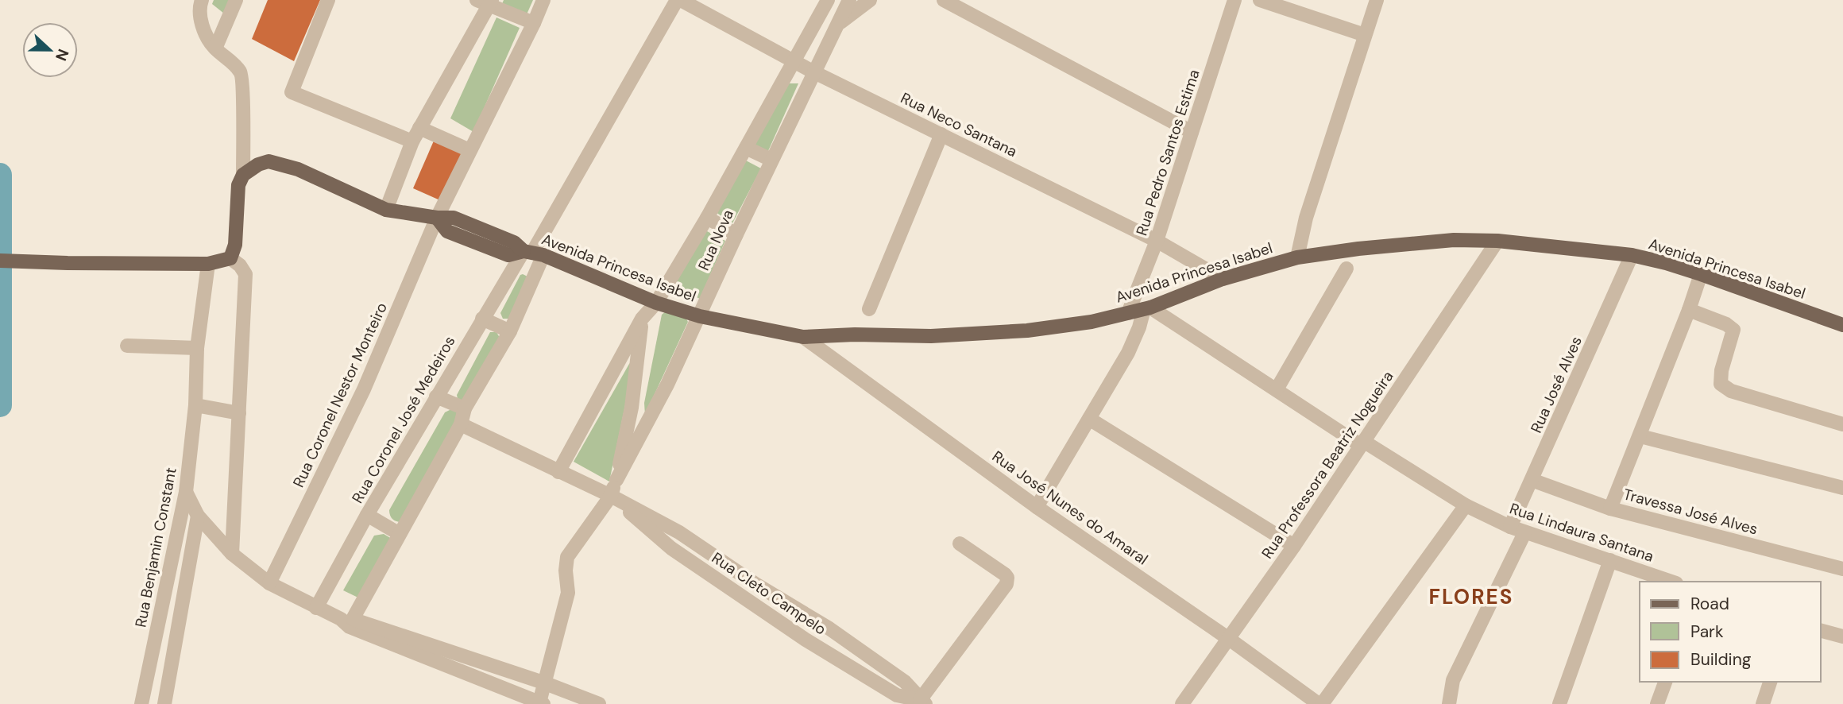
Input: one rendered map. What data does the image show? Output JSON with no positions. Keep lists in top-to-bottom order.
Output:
{
  "streets": {
    "main road": ["Avenida Princesa Isabel"],
    "street": [
      "Rua Neco Santana",
      "Rua Pedro Santos Estima",
      "Rua Nova",
      "Rua José Alves",
      "Rua Coronel Nestor Monteiro",
      "Rua Coronel José Medeiros",
      "Rua Professora Beatriz Nogueira",
      "Rua José Nunes do Amaral",
      "Travessa José Alves",
      "Rua Lindaura Santana",
      "Rua Benjamin Constant",
      "Rua Cleto Campelo"
    ]
  },
  "crossings": [
    ["Rua Neco Santana", "Rua Pedro Santos Estima"],
    ["Rua Neco Santana", "Rua Nova"],
    ["Rua Neco Santana", "Avenida Princesa Isabel"],
    ["Rua Pedro Santos Estima", "Avenida Princesa Isabel"],
    ["Rua Nova", "Avenida Princesa Isabel"],
    ["Rua Nova", "Rua Cleto Campelo"],
    ["Avenida Princesa Isabel", "Rua José Alves"],
    ["Avenida Princesa Isabel", "Rua Coronel Nestor Monteiro"],
    ["Avenida Princesa Isabel", "Rua Coronel José Medeiros"],
    ["Avenida Princesa Isabel", "Rua Professora Beatriz Nogueira"],
    ["Avenida Princesa Isabel", "Rua José Nunes do Amaral"],
    ["Avenida Princesa Isabel", "Rua Lindaura Santana"],
    ["Rua José Alves", "Travessa José Alves"],
    ["Rua José Alves", "Rua Lindaura Santana"],
    ["Rua Professora Beatriz Nogueira", "Rua José Nunes do Amaral"],
    ["Rua Professora Beatriz Nogueira", "Rua Lindaura Santana"]
  ],
  "districts": ["FLORES"],
  "legend": ["Road", "Park", "Building"],
  "north": "right"
}
